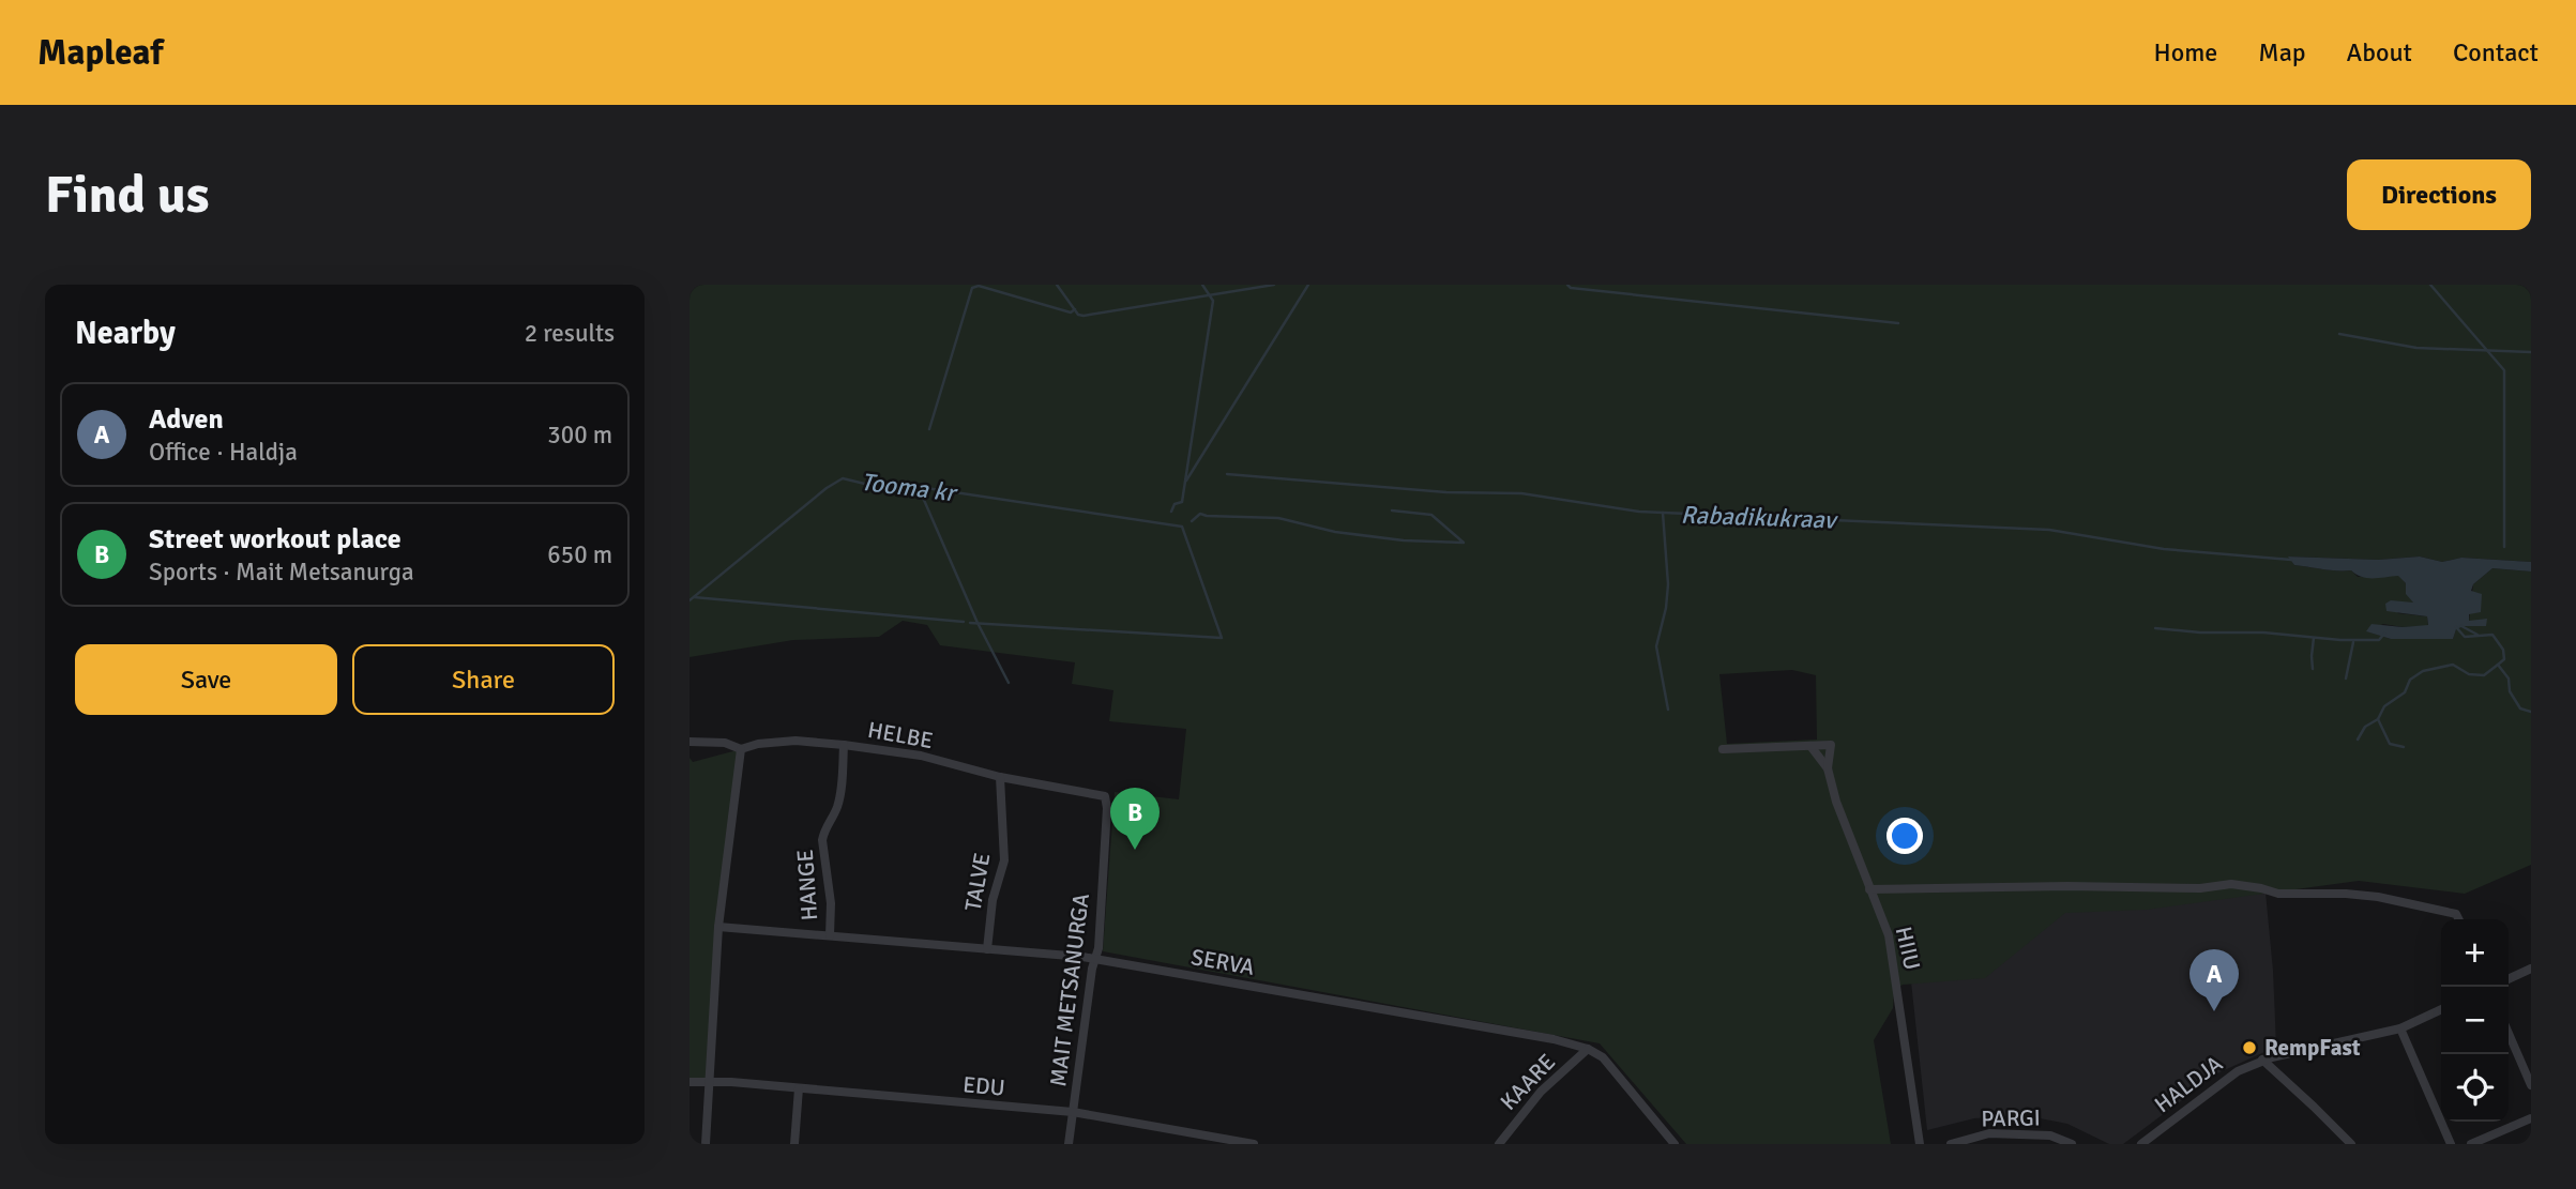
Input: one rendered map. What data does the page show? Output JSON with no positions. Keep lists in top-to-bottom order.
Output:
{
  "streets": {
    "street": [
      "HELBE",
      "TALVE",
      "HANGE",
      "HIIU",
      "SERVA",
      "MAIT METSANURGA",
      "KAARE",
      "HALDJA",
      "EDU",
      "PARGI"
    ]
  },
  "crossings": [
    ["HELBE", "TALVE"],
    ["HELBE", "HANGE"],
    ["HELBE", "MAIT METSANURGA"],
    ["TALVE", "SERVA"],
    ["HANGE", "SERVA"],
    ["SERVA", "MAIT METSANURGA"],
    ["SERVA", "KAARE"],
    ["MAIT METSANURGA", "EDU"]
  ],
  "water": ["Tooma kr", "Rabadikukraav"],
  "places": ["RempFast"],
  "page": {
    "header": "Mapleaf",
    "nav": [
      "Home",
      "Map",
      "About",
      "Contact"
    ],
    "buttons": [
      "Directions",
      ["Save", "Share"]
    ],
    "title": "Find us",
    "heading": ["Nearby", "2 results"],
    "list": [
      {
        "mark": "A",
        "name": "Adven",
        "note": "Office · Haldja",
        "value": "300 m"
      },
      {
        "mark": "B",
        "name": "Street workout place",
        "note": "Sports · Mait Metsanurga",
        "value": "650 m"
      }
    ],
    "pins": ["B", "A"],
    "map_buttons": ["+", "−"]
  }
}
